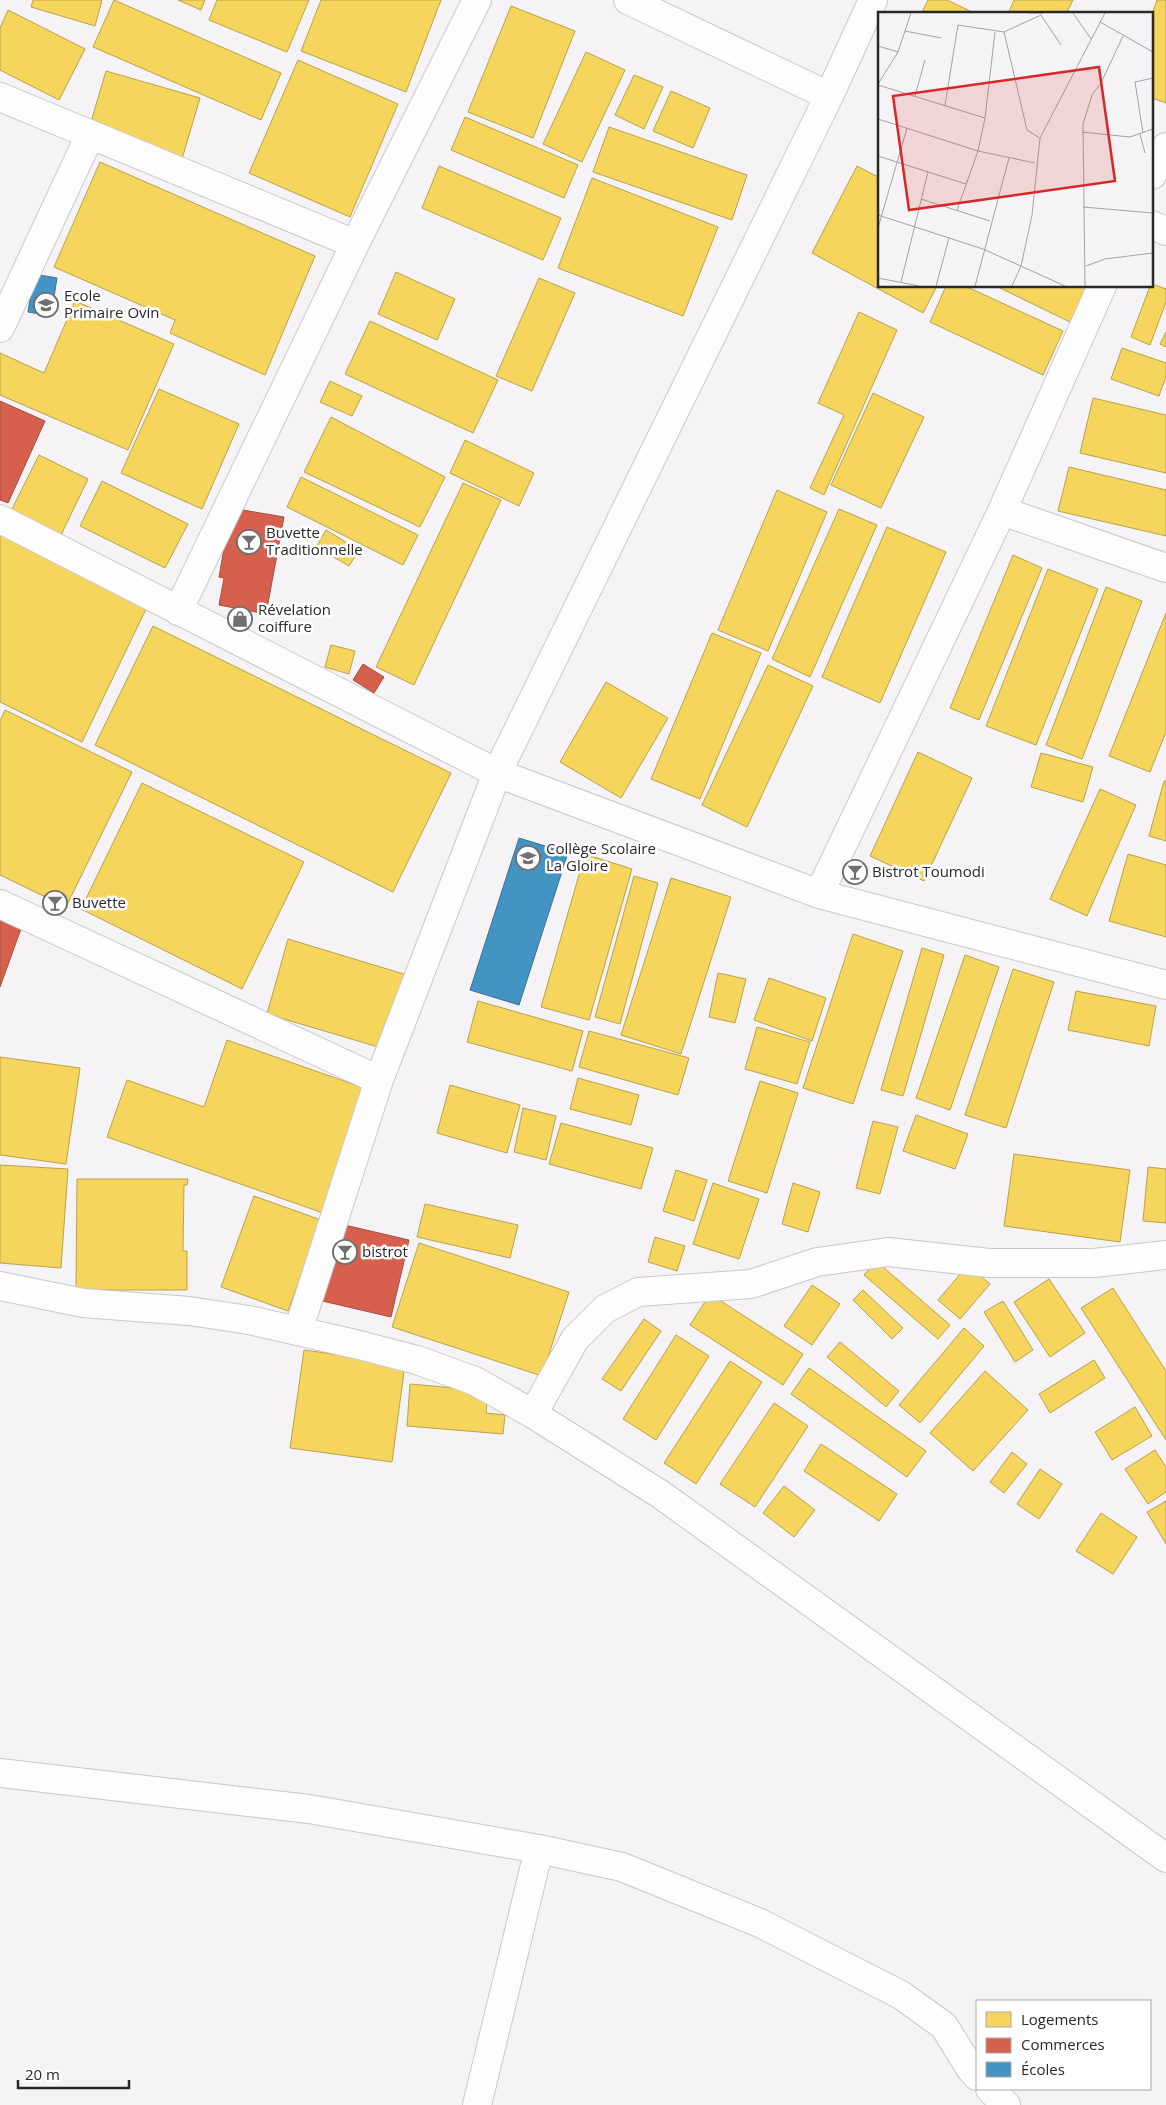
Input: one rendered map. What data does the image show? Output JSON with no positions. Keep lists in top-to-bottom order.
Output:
{
  "places": {
    "school or university": ["Ecole Primaire Ovin", "Collège Scolaire La Gloire"],
    "bar": [
      "Buvette Traditionnelle",
      "Bistrot Toumodi",
      "Buvette",
      "bistrot"
    ],
    "shop": ["Révelation coiffure"]
  },
  "legend": ["Logements", "Commerces", "Écoles"],
  "scale_bar": "20 m"
}
